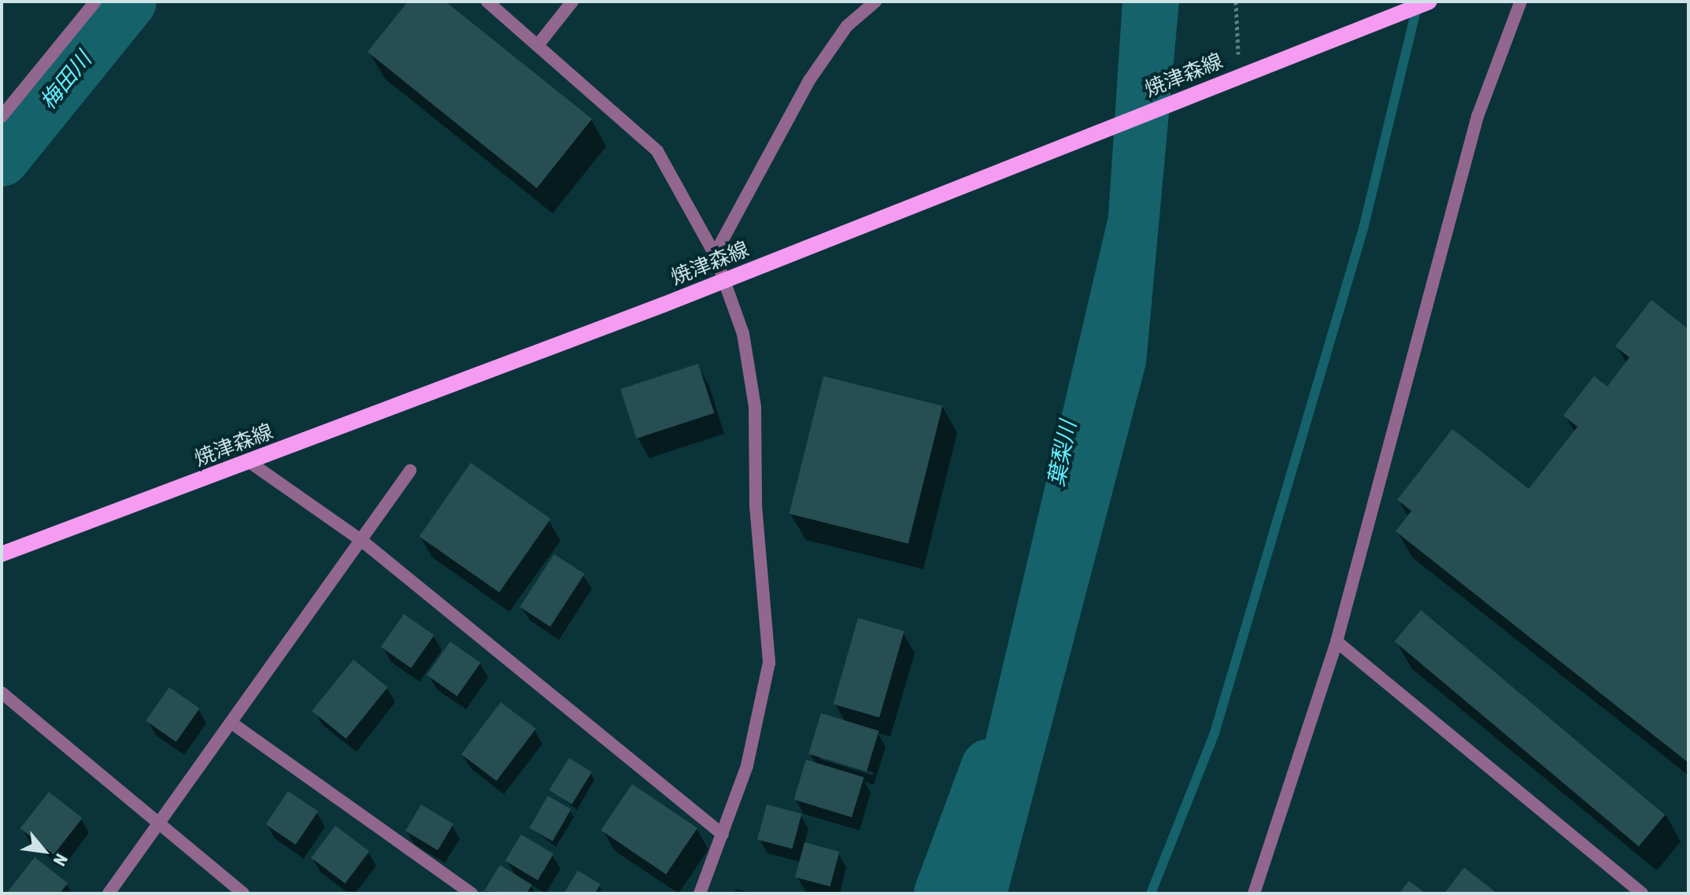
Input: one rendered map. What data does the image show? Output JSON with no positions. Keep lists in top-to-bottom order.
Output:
{
  "streets": {
    "main road": ["焼津森線"]
  },
  "water": ["梅田川", "葉梨川"],
  "north": "bottom right"
}
